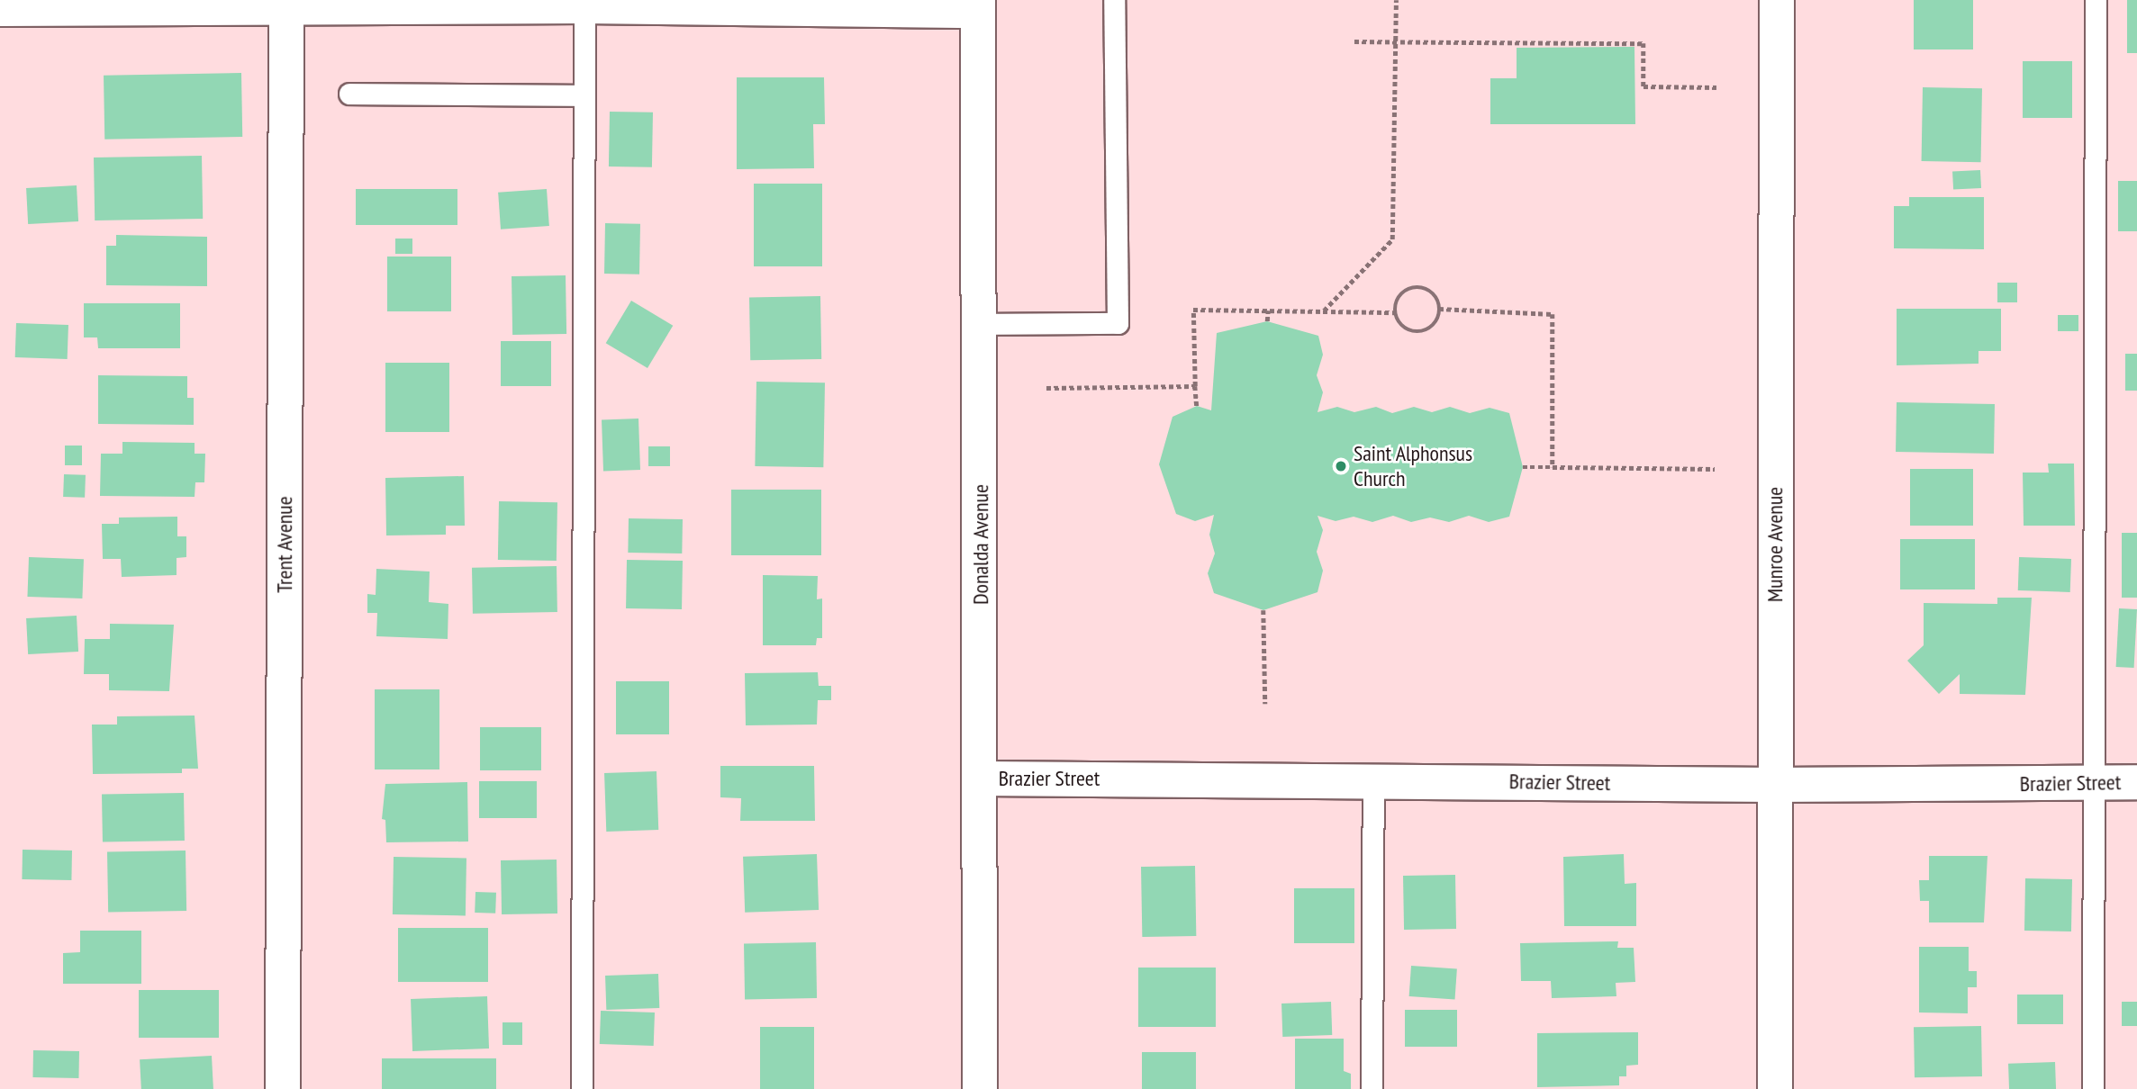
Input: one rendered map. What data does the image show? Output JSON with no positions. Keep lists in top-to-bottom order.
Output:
{
  "streets": {
    "street": [
      "Trent Avenue",
      "Donalda Avenue",
      "Munroe Avenue",
      "Brazier Street"
    ]
  },
  "crossings": [
    ["Donalda Avenue", "Brazier Street"],
    ["Munroe Avenue", "Brazier Street"]
  ],
  "places": ["Saint Alphonsus Church"]
}
